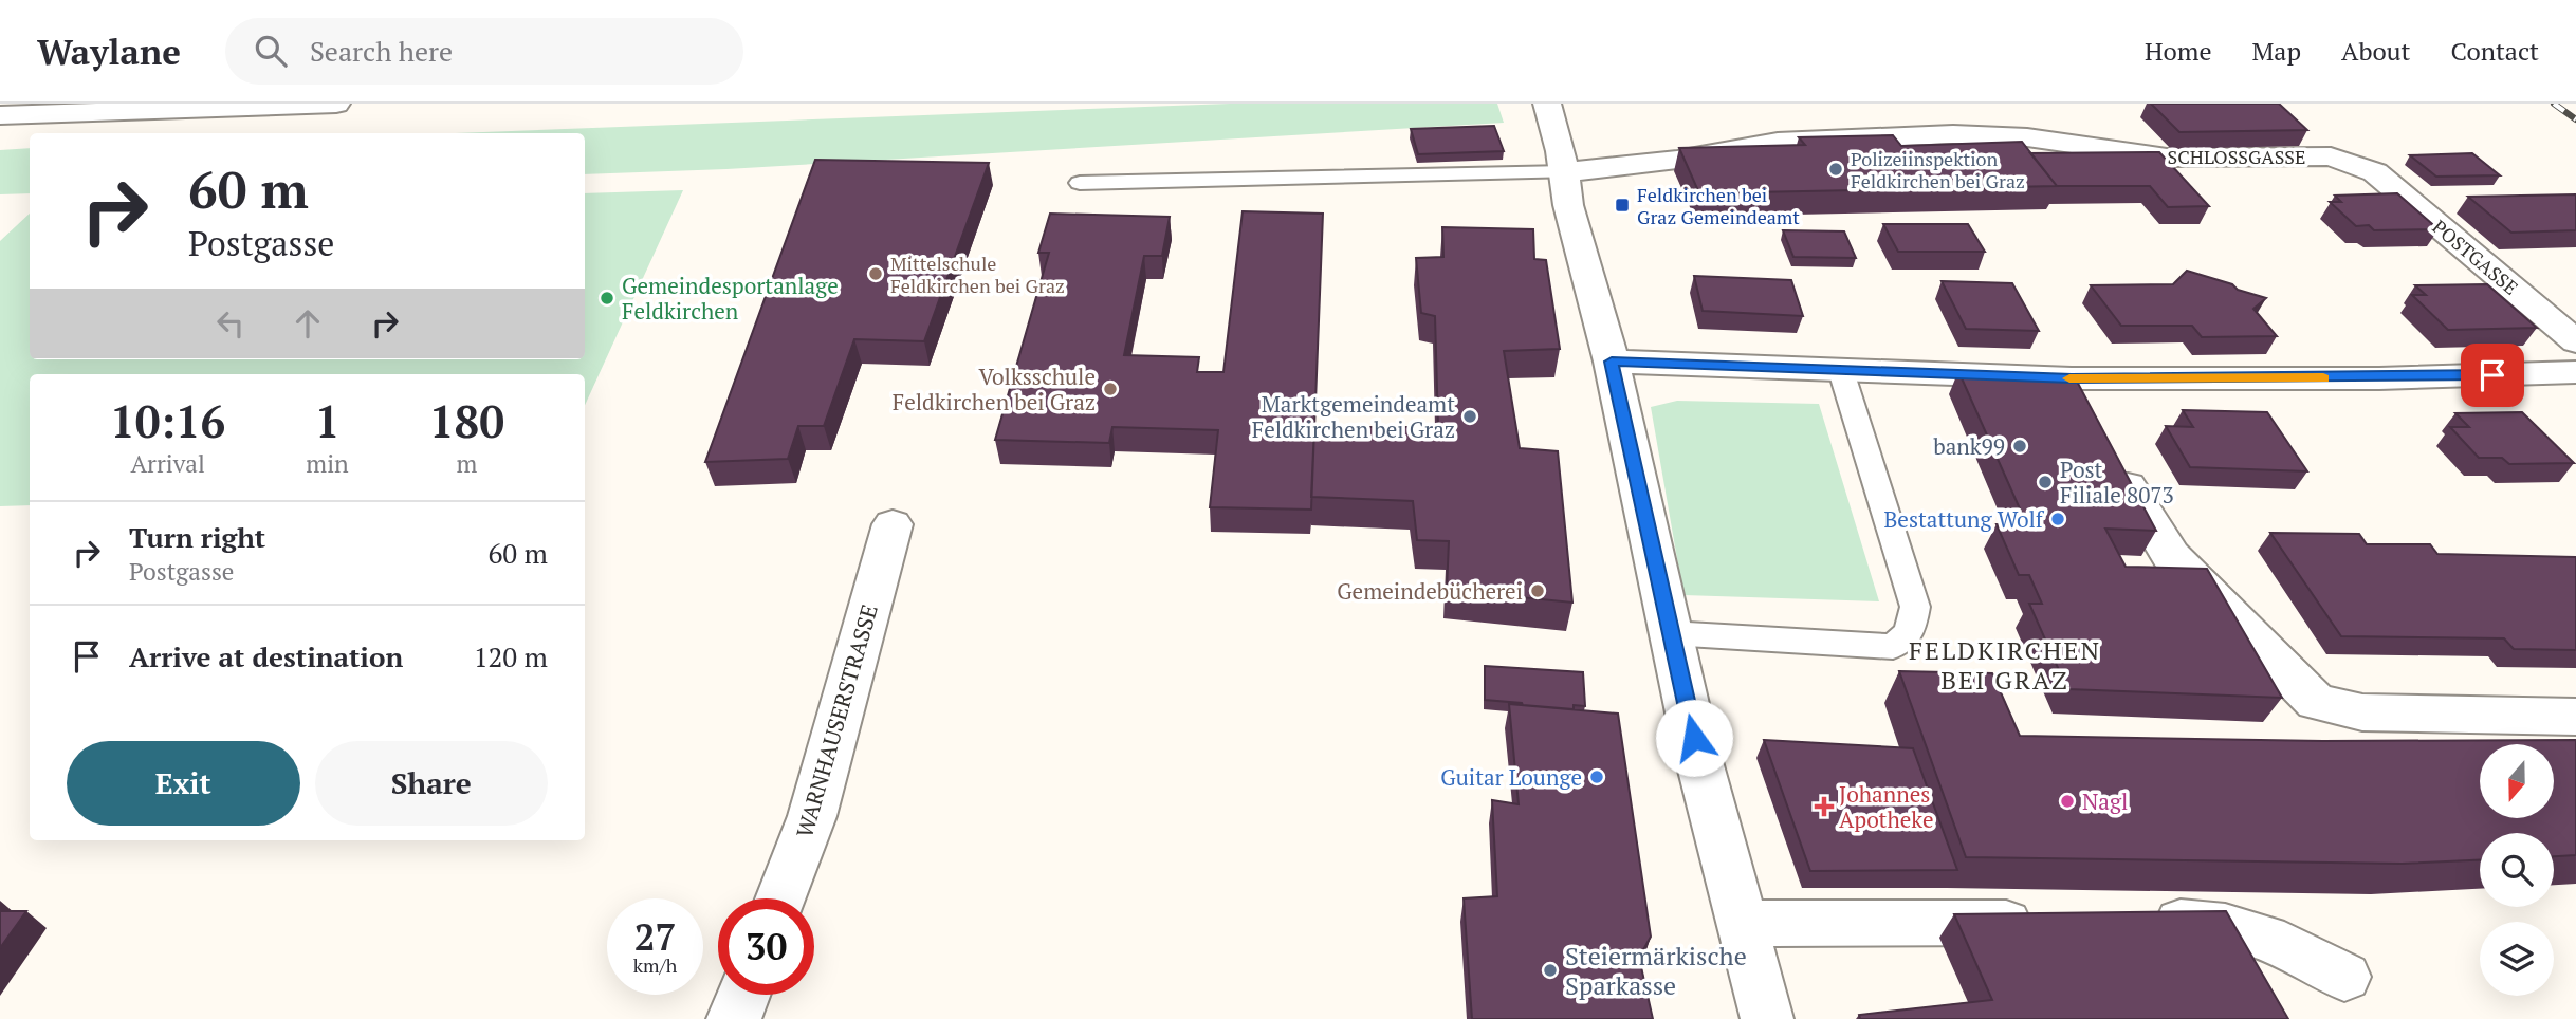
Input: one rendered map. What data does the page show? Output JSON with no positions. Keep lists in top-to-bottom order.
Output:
{
  "streets": {
    "main road": ["SCHLOSSGASSE", "POSTGASSE", "WARNHAUSERSTRASSE"]
  },
  "crossings": [
    ["SCHLOSSGASSE", "POSTGASSE"]
  ],
  "districts": ["FELDKIRCHEN BEI GRAZ"],
  "places": {
    "other": [
      "Polizeiinspektion Feldkirchen bei Graz",
      "Mittelschule Feldkirchen bei Graz",
      "Gemeindesportanlage Feldkirchen",
      "Volksschule Feldkirchen bei Graz",
      "Marktgemeindeamt Feldkirchen bei Graz",
      "bank99",
      "Post Filiale 8073",
      "Bestattung Wolf",
      "Gemeindebücherei",
      "Guitar Lounge",
      "Nagl",
      "Steiermärkische Sparkasse"
    ],
    "transit": ["Feldkirchen bei Graz Gemeindeamt"],
    "health": ["Johannes Apotheke"]
  },
  "north": "bottom",
  "page": {
    "header": "Waylane",
    "search": "Search here",
    "nav": [
      "Home",
      "Map",
      "About",
      "Contact"
    ],
    "turn": ["60 m", "Postgasse"],
    "eta": [
      "10:16",
      "Arrival",
      "1",
      "min",
      "180",
      "m"
    ],
    "list": [
      {
        "name": "Turn right",
        "note": "Postgasse",
        "value": "60 m"
      },
      {
        "name": "Arrive at destination",
        "value": "120 m"
      }
    ],
    "buttons": ["Exit", "Share"],
    "speed": "27 km/h",
    "limit": "30"
  }
}
